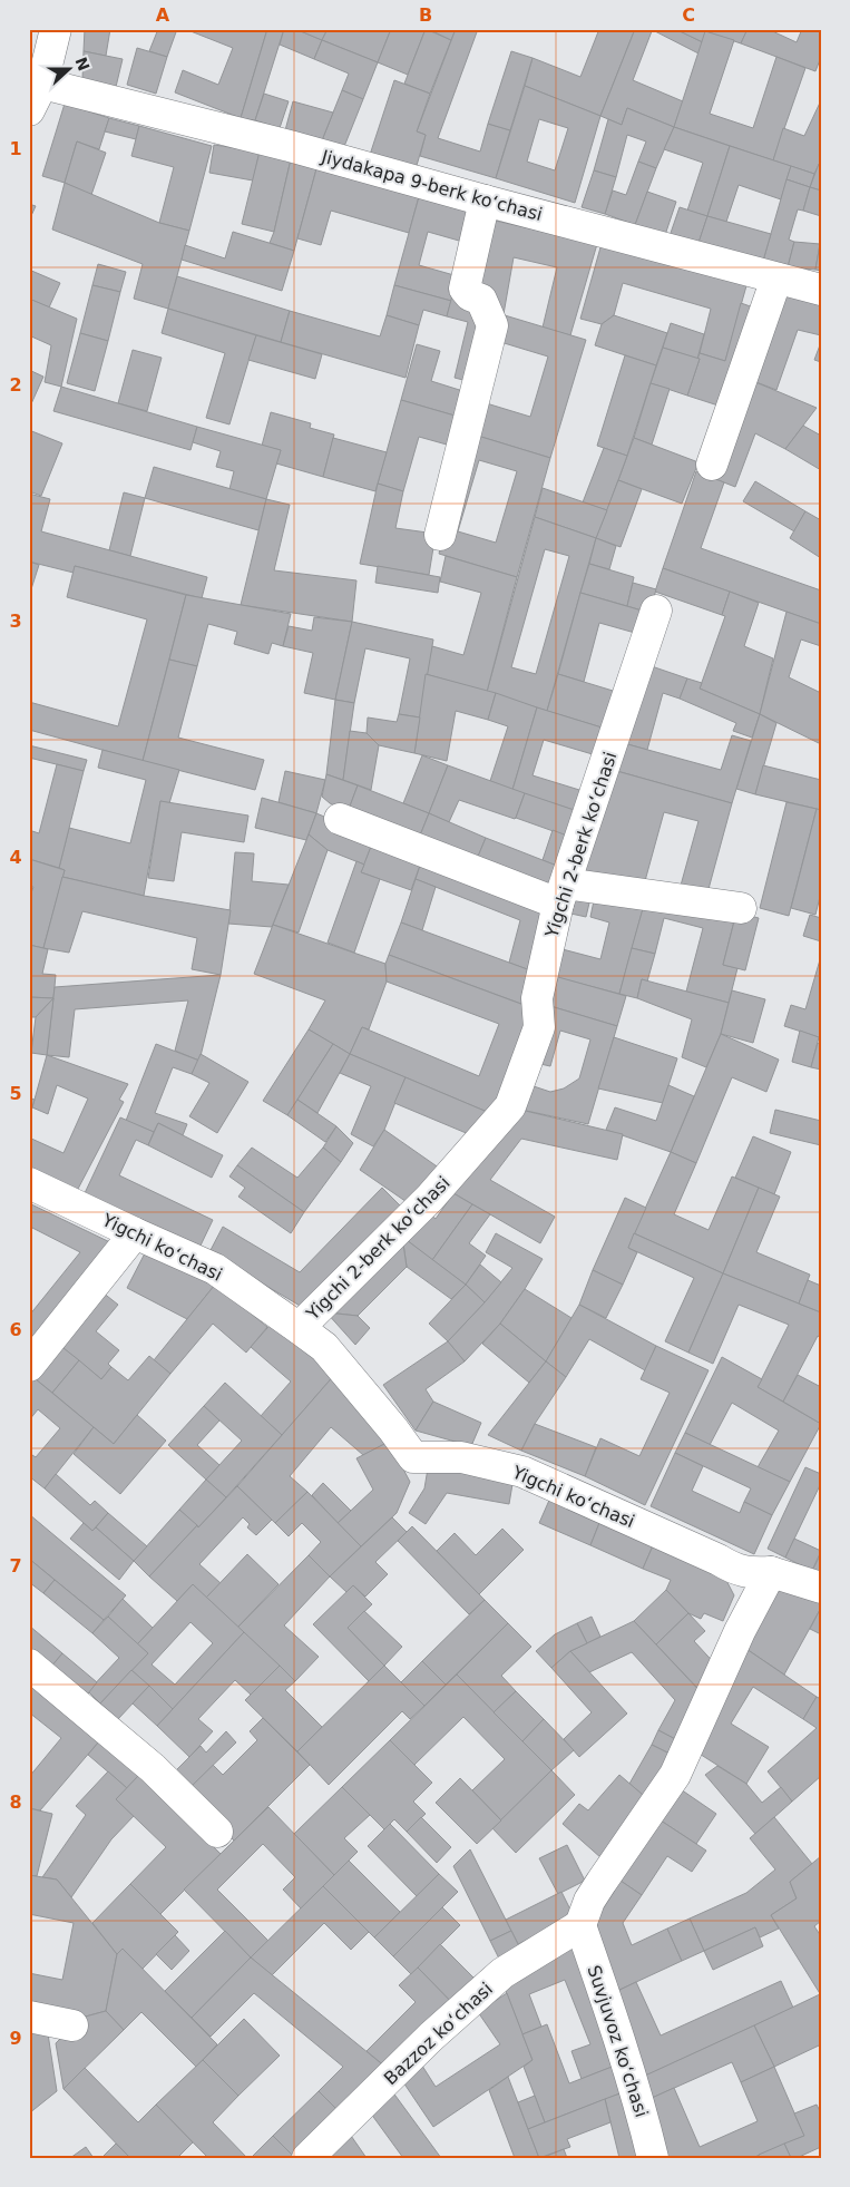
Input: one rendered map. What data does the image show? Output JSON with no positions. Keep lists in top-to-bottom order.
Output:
{
  "streets": {
    "street": [
      "Jiydakapa 9-berk koʻchasi",
      "Yigchi 2-berk koʻchasi",
      "Yigchi koʻchasi",
      "Bazzoz koʻchasi",
      "Suvjuvoz koʻchasi"
    ]
  },
  "crossings": [
    ["Yigchi 2-berk koʻchasi", "Yigchi koʻchasi"],
    ["Bazzoz koʻchasi", "Suvjuvoz koʻchasi"]
  ],
  "north": "right",
  "grid": {
    "columns": ["A", "B", "C"],
    "rows": [
      "1",
      "2",
      "3",
      "4",
      "5",
      "6",
      "7",
      "8",
      "9"
    ]
  }
}
